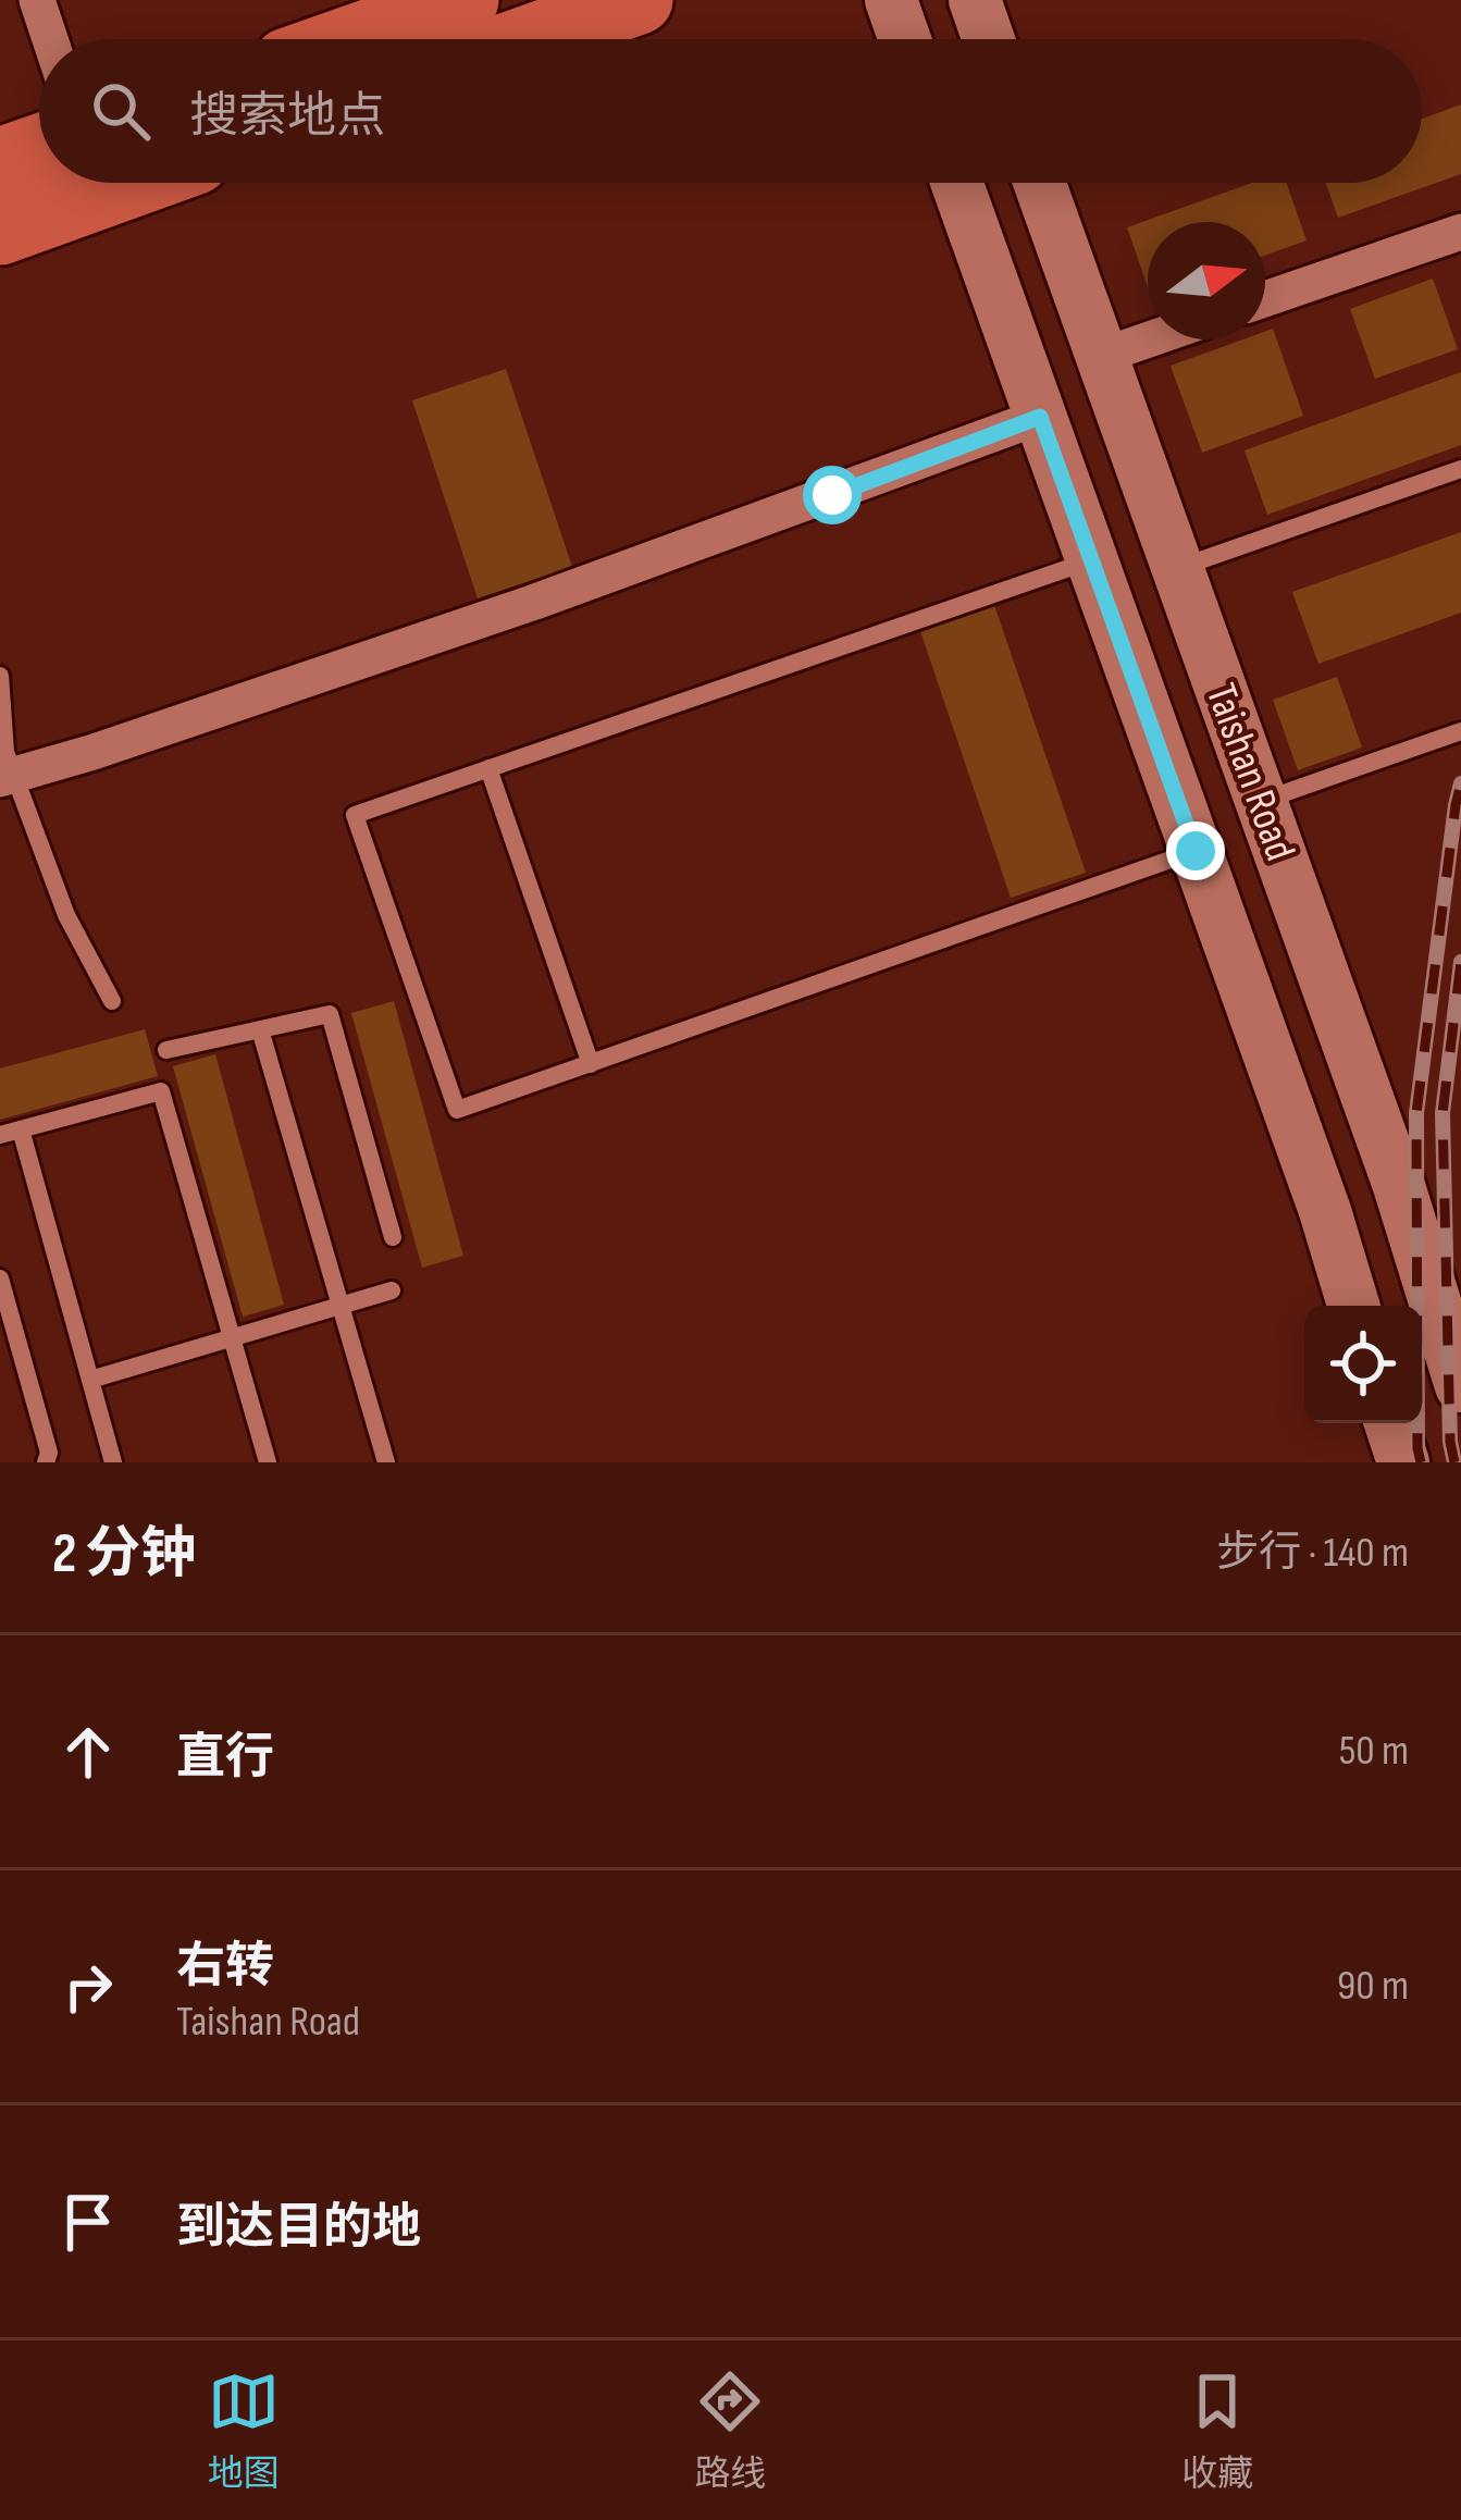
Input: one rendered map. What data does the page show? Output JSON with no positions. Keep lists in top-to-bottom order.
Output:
{
  "streets": {
    "street": ["Taishan Road"]
  },
  "north": "right",
  "page": {
    "search": "搜索地点",
    "heading": ["2 分钟", "步行 · 140 m"],
    "list": [
      ["直行", "50 m"],
      ["右转", "Taishan Road", "90 m"],
      "到达目的地"
    ],
    "nav": ["地图", "路线", "收藏"]
  }
}
